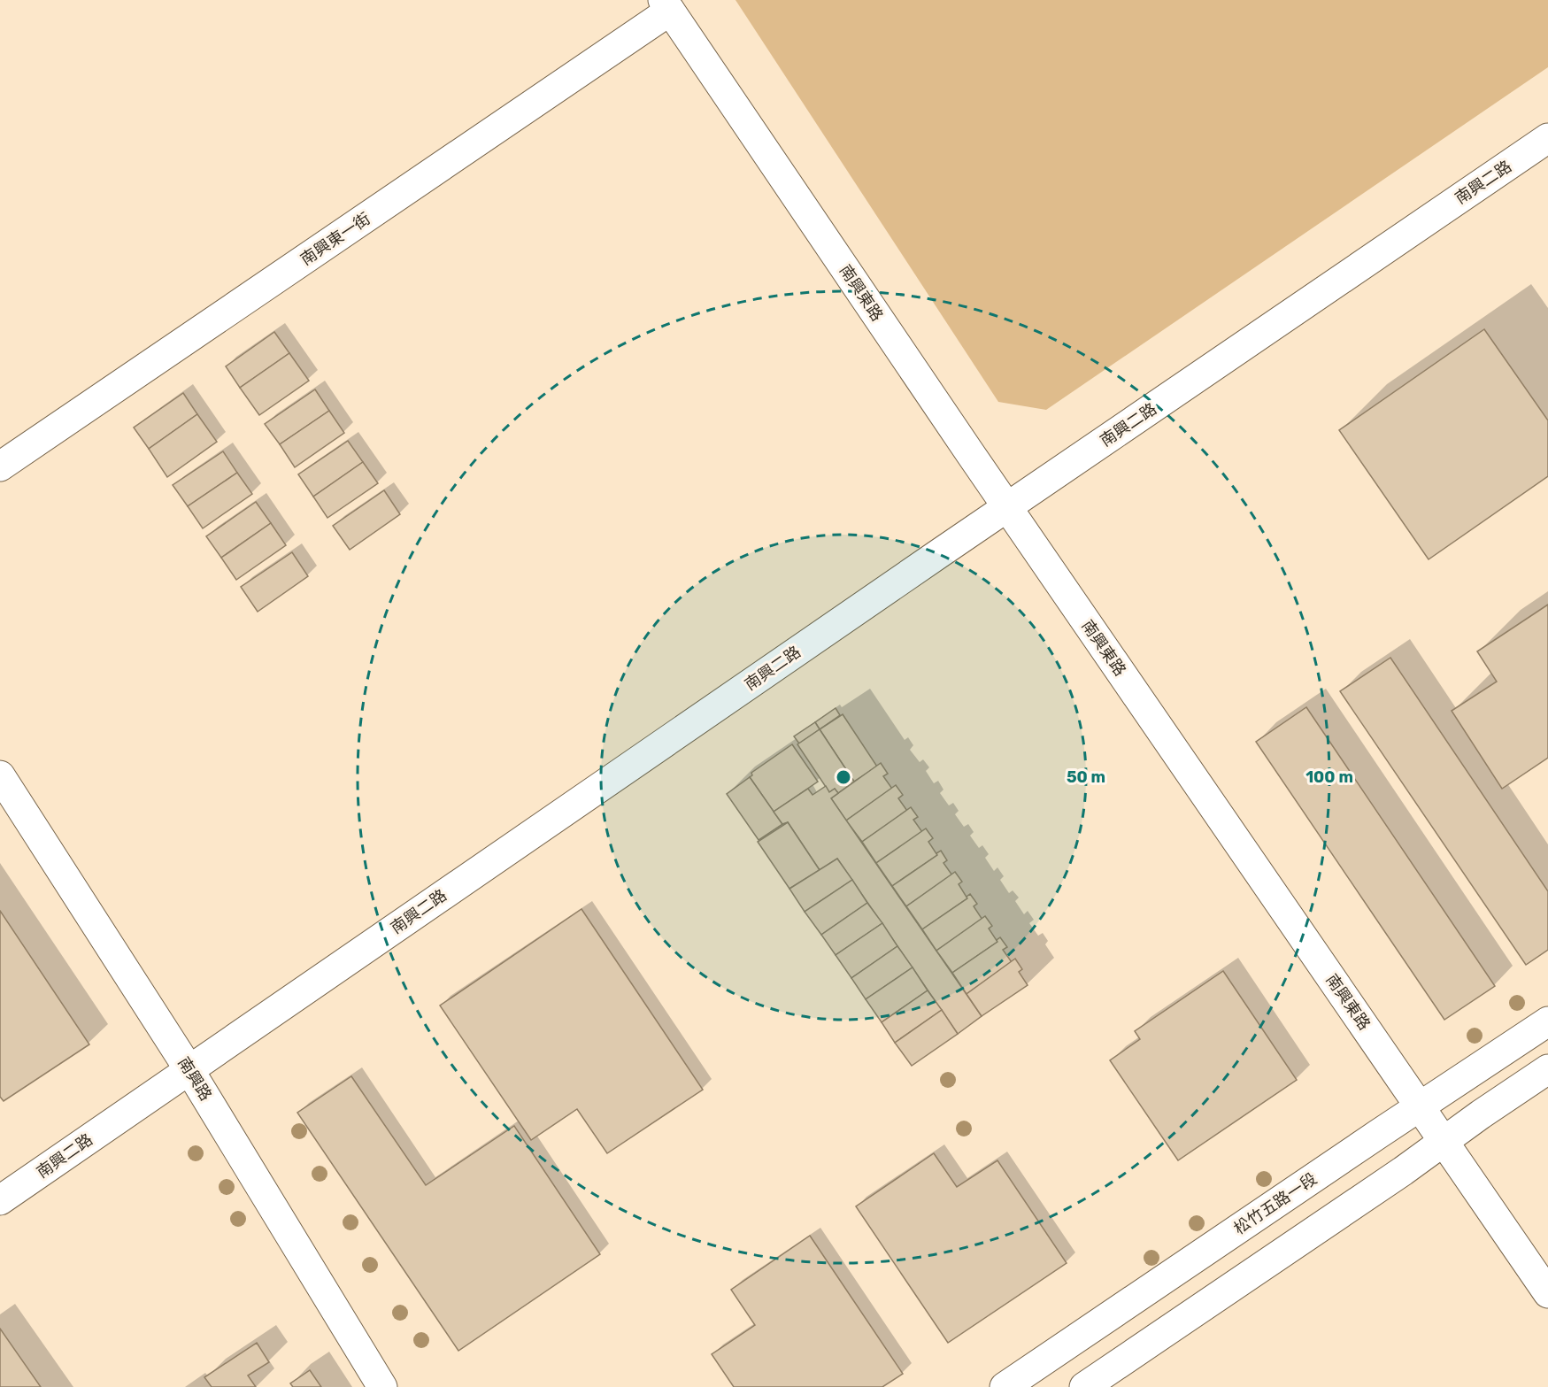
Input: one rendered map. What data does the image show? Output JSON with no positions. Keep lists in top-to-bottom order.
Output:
{
  "streets": {
    "street": [
      "南興二路",
      "南興東一街",
      "南興東路",
      "南興路",
      "松竹五路一段"
    ]
  },
  "crossings": [
    ["南興二路", "南興東路"],
    ["南興二路", "南興路"],
    ["南興東一街", "南興東路"],
    ["南興東路", "松竹五路一段"]
  ],
  "rings": ["50 m", "100 m"]
}
